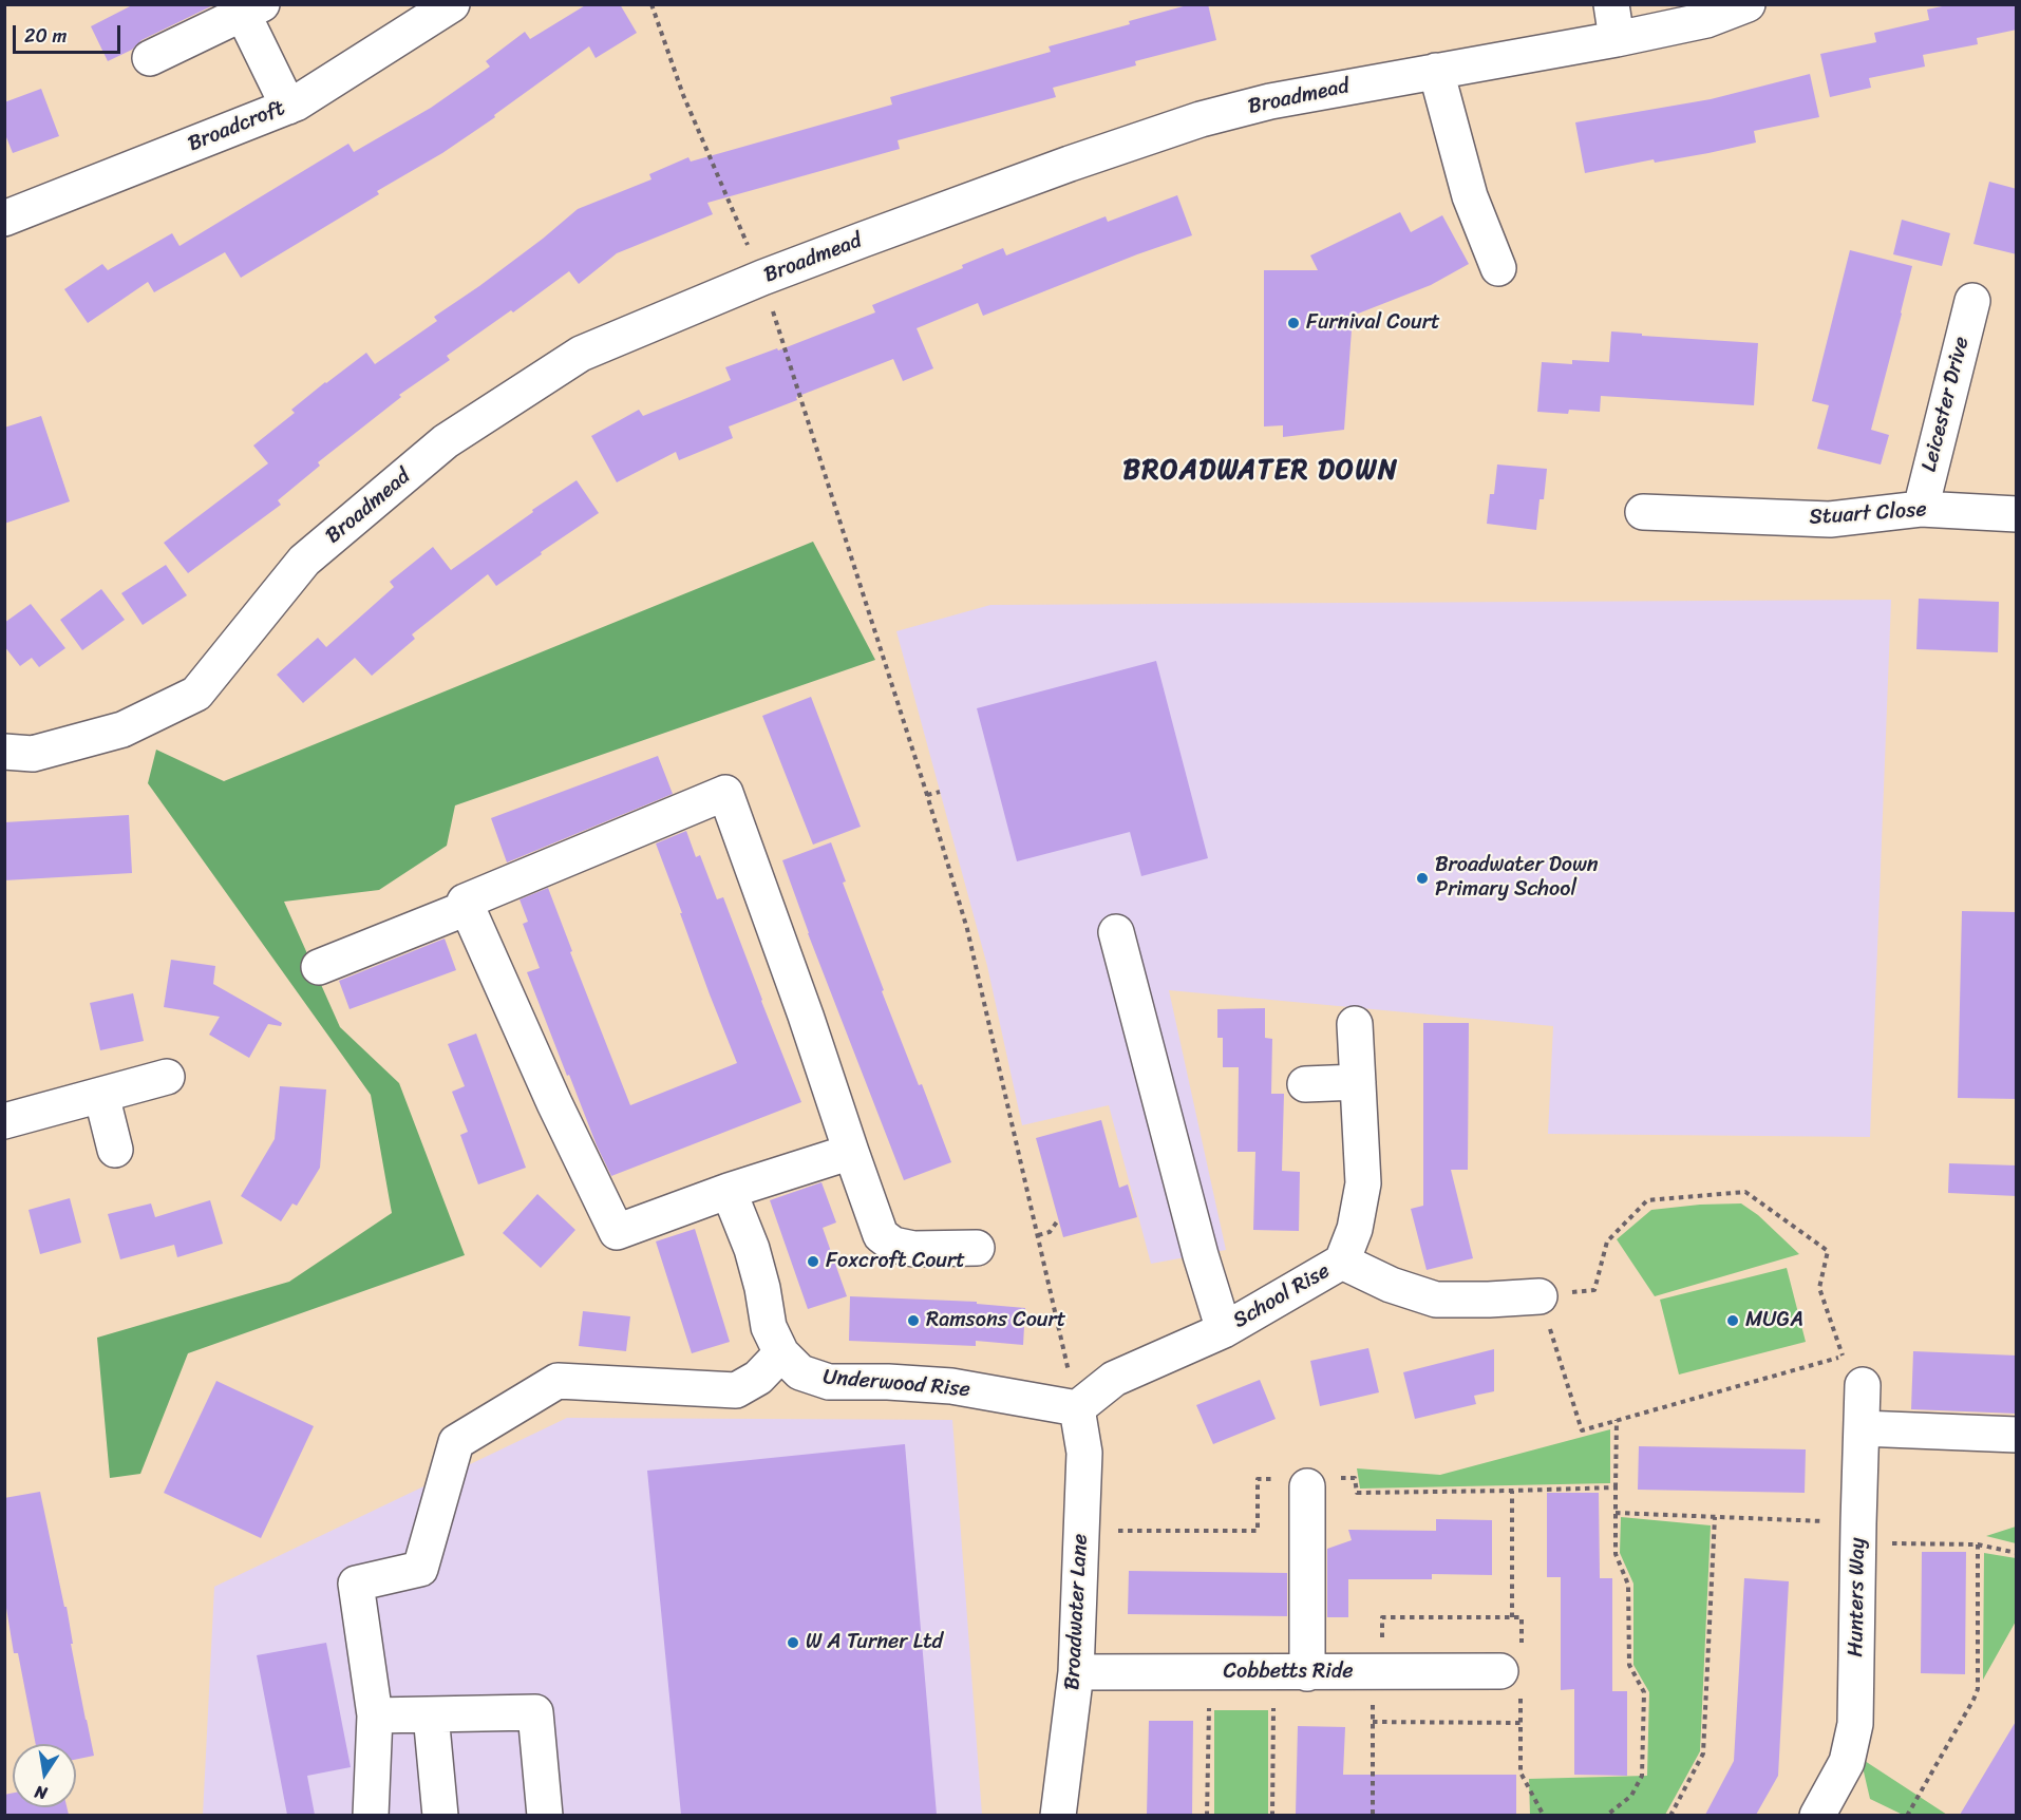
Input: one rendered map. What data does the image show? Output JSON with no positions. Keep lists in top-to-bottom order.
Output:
{
  "streets": {
    "street": [
      "Broadmead",
      "Broadcroft",
      "Leicester Drive",
      "Stuart Close",
      "School Rise",
      "Underwood Rise",
      "Hunters Way",
      "Broadwater Lane",
      "Cobbetts Ride"
    ]
  },
  "crossings": [
    ["Leicester Drive", "Stuart Close"],
    ["School Rise", "Underwood Rise"],
    ["School Rise", "Broadwater Lane"],
    ["Underwood Rise", "Broadwater Lane"],
    ["Broadwater Lane", "Cobbetts Ride"]
  ],
  "districts": ["BROADWATER DOWN"],
  "places": [
    "Furnival Court",
    "Broadwater Down Primary School",
    "Foxcroft Court",
    "Ramsons Court",
    "MUGA",
    "W A Turner Ltd"
  ],
  "scale_bar": "20 m",
  "north": "bottom"
}
